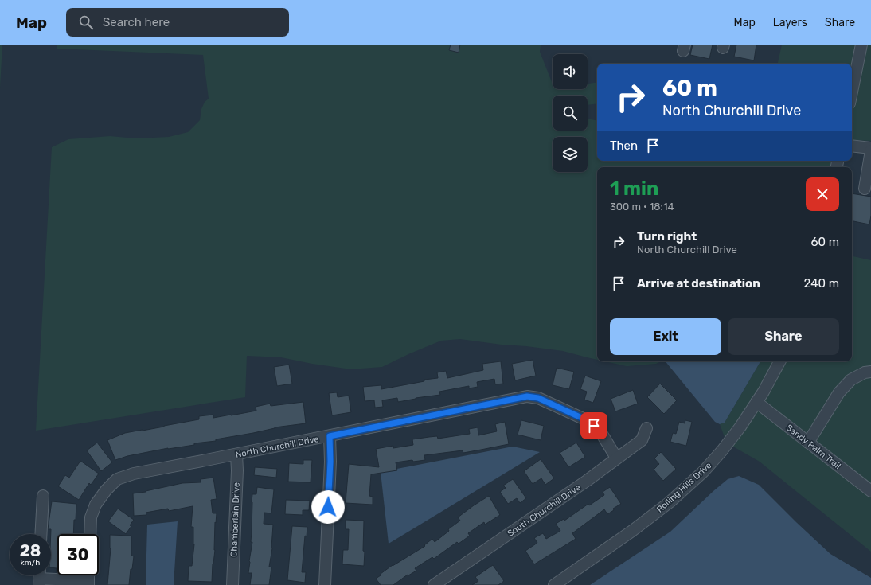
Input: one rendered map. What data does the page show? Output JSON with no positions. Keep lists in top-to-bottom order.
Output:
{
  "streets": {
    "street": [
      "North Churchill Drive",
      "Sandy Palm Trail",
      "Rolling Hills Drive",
      "South Churchill Drive",
      "Chamberlain Drive"
    ]
  },
  "crossings": [
    ["North Churchill Drive", "South Churchill Drive"],
    ["North Churchill Drive", "Chamberlain Drive"],
    ["Sandy Palm Trail", "Rolling Hills Drive"]
  ],
  "page": {
    "header": "Map",
    "search": "Search here",
    "nav": ["Map", "Layers", "Share"],
    "turn": ["60 m", "North Churchill Drive"],
    "then": "Then",
    "heading": ["1 min", "300 m · 18:14"],
    "list": [
      {
        "name": "Turn right",
        "note": "North Churchill Drive",
        "value": "60 m"
      },
      {
        "name": "Arrive at destination",
        "value": "240 m"
      }
    ],
    "buttons": ["Exit", "Share"],
    "speed": "28 km/h",
    "limit": "30"
  }
}
